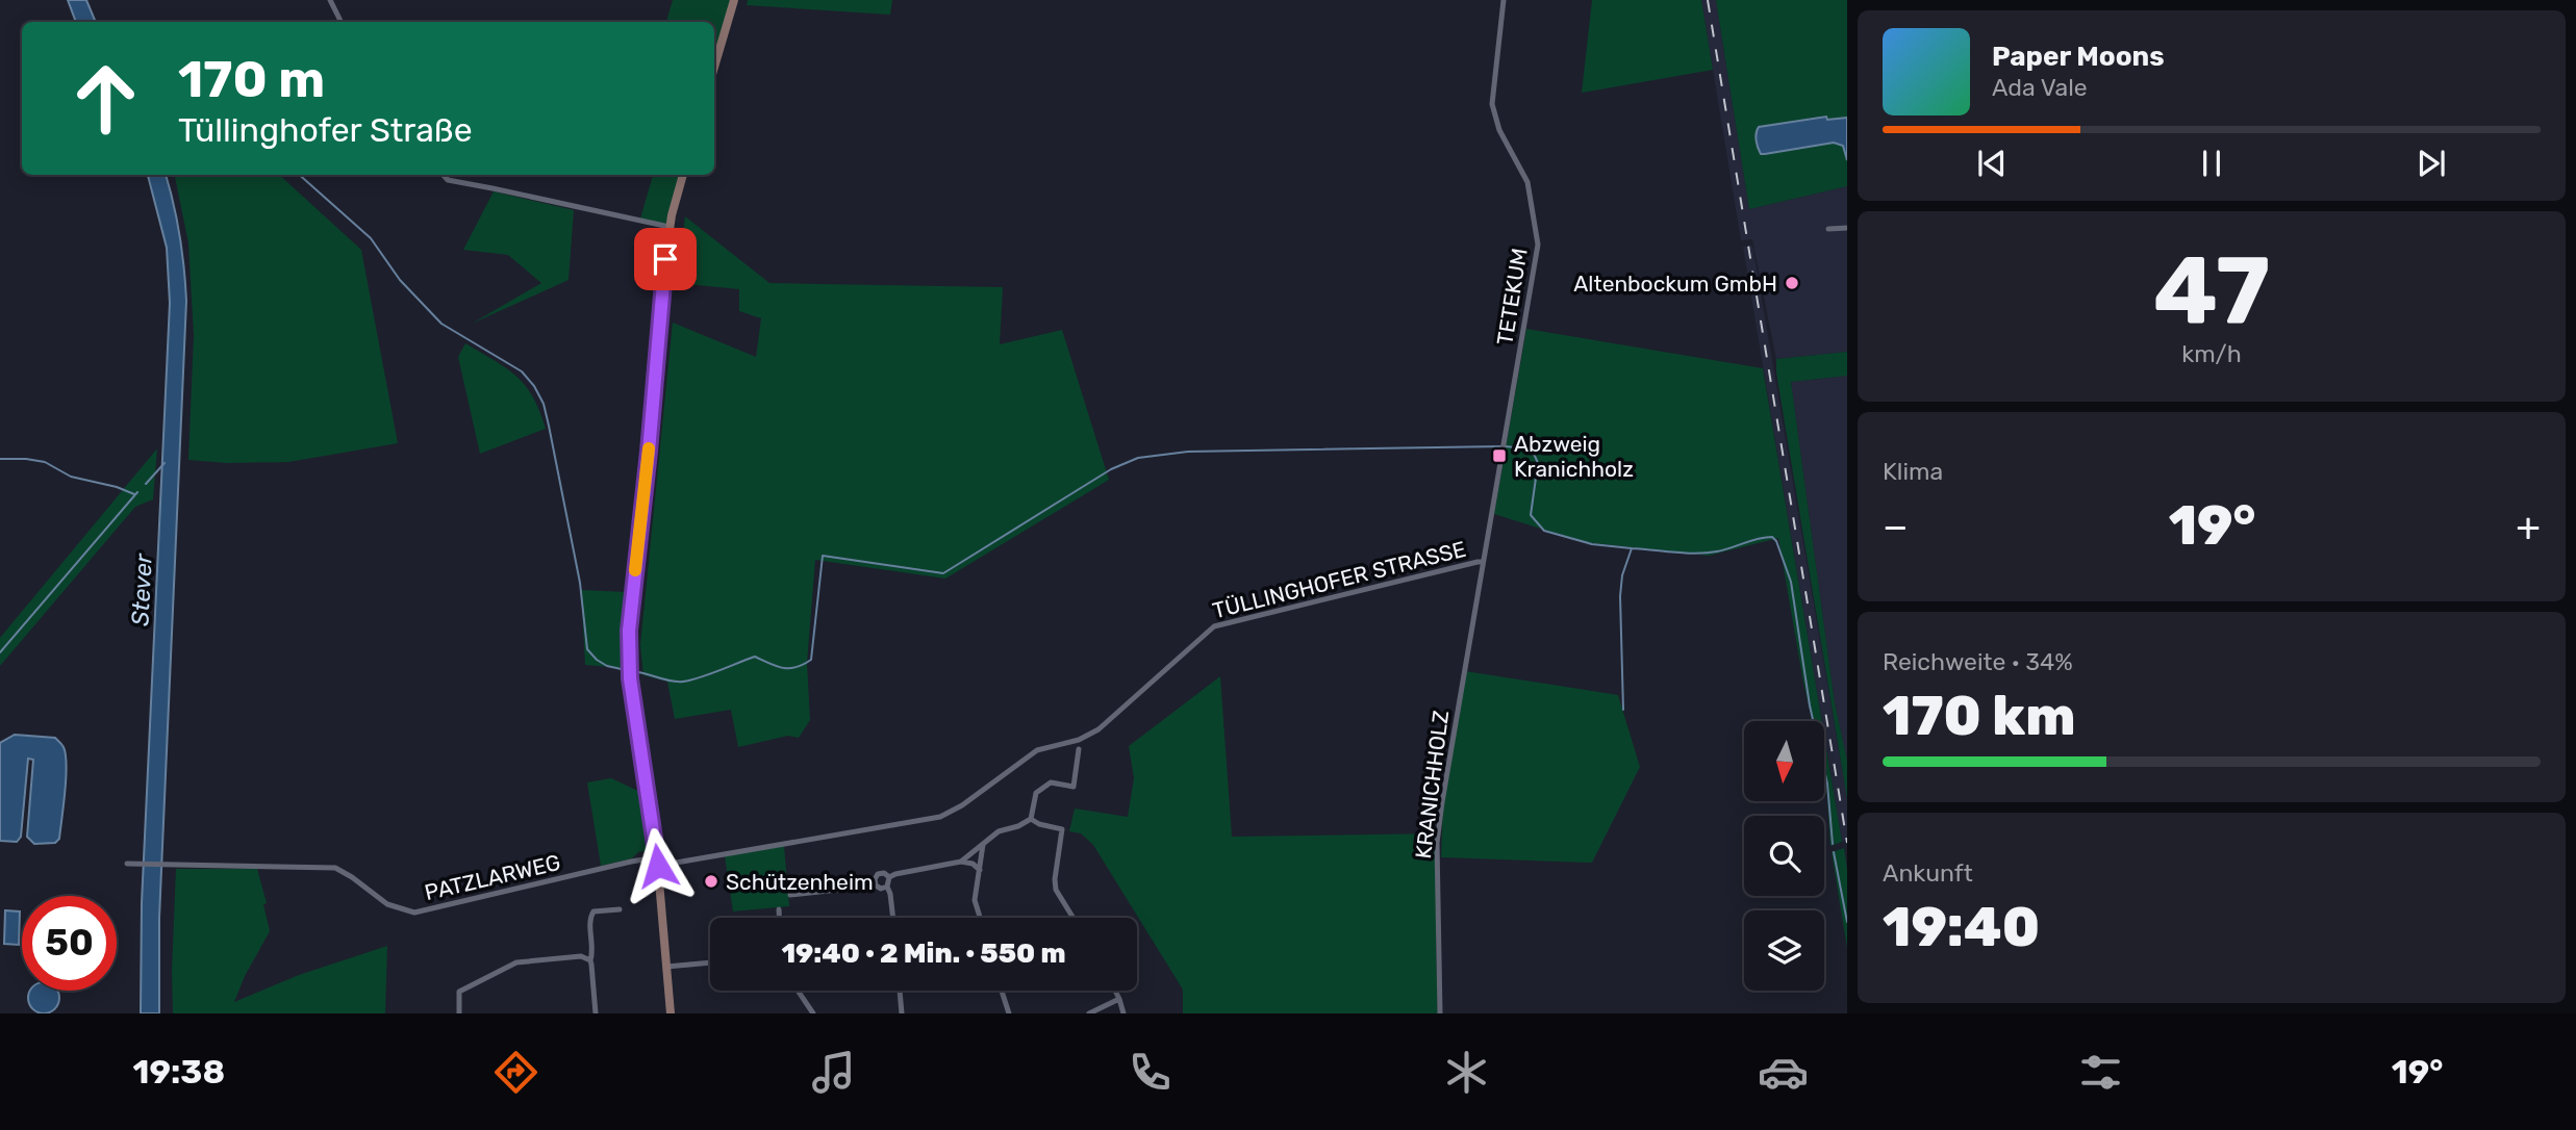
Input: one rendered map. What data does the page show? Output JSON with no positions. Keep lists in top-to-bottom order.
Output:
{
  "streets": {
    "street": [
      "TETEKUM",
      "TÜLLINGHOFER STRASSE",
      "KRANICHHOLZ",
      "PATZLARWEG"
    ]
  },
  "crossings": [
    ["TETEKUM", "TÜLLINGHOFER STRASSE"],
    ["TETEKUM", "KRANICHHOLZ"],
    ["TÜLLINGHOFER STRASSE", "KRANICHHOLZ"],
    ["TÜLLINGHOFER STRASSE", "PATZLARWEG"]
  ],
  "water": ["Stever"],
  "places": {
    "other": ["Altenbockum GmbH", "Schützenheim"],
    "transit": ["Abzweig Kranichholz"]
  },
  "north": "bottom",
  "page": {
    "turn": ["170 m", "Tüllinghofer Straße"],
    "song": ["Paper Moons", "Ada Vale"],
    "tile": [
      ["47", "km/h"],
      "Klima",
      ["Reichweite · 34%", "170 km"],
      ["Ankunft", "19:40"]
    ],
    "heat": ["−", "19°", "+"],
    "limit": "50",
    "trip": "19:40 · 2 Min. · 550 m",
    "tabs": ["19:38", "19°"]
  }
}
